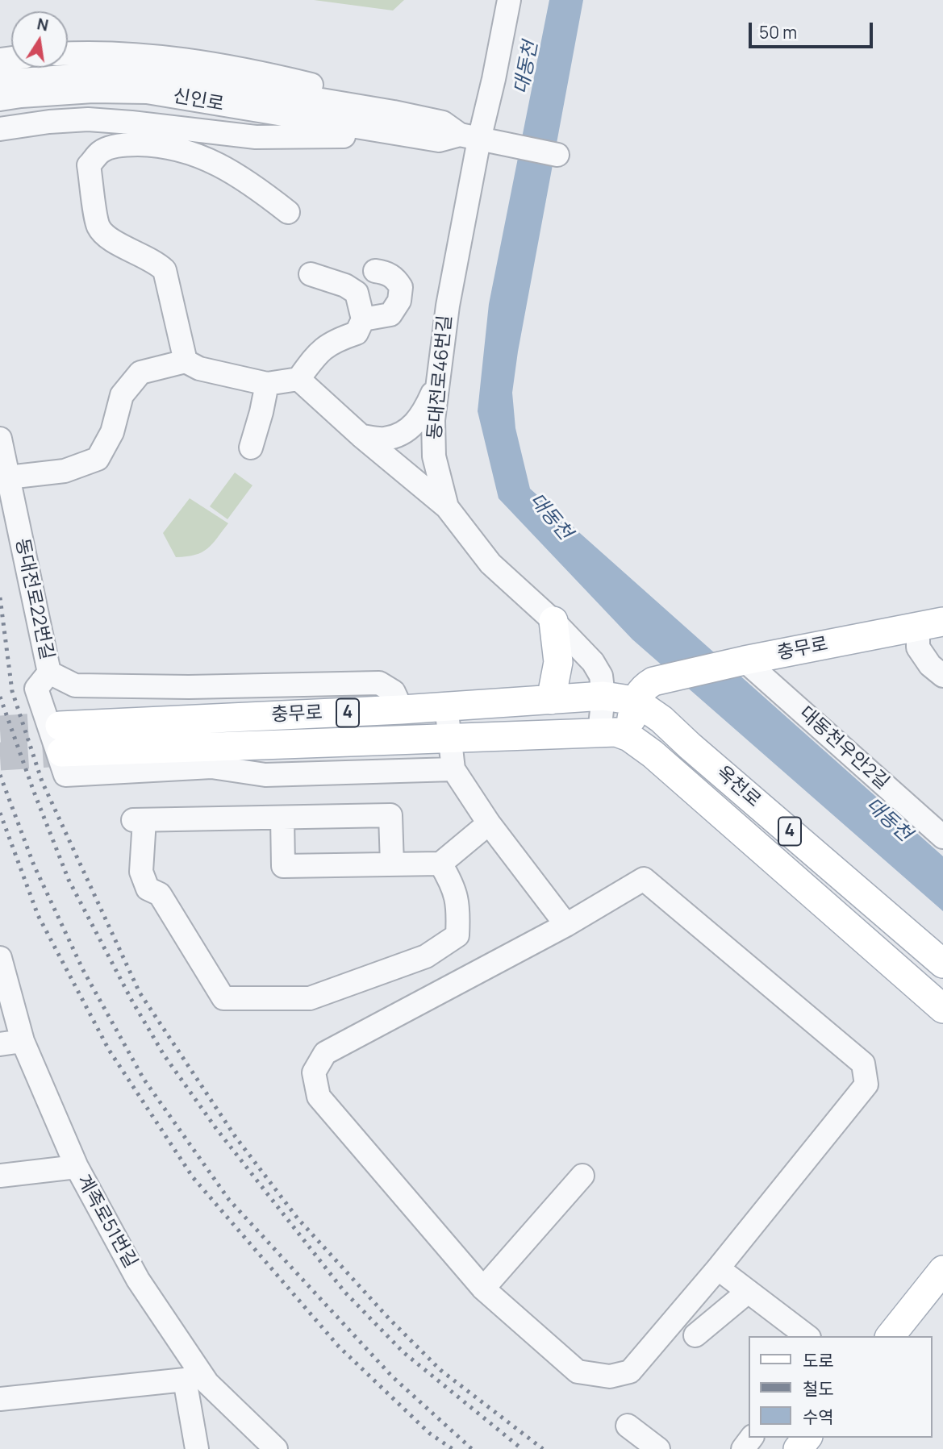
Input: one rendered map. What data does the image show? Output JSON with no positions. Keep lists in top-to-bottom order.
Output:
{
  "streets": {
    "main road": ["충무로", "4", "옥천로"],
    "street": [
      "신인로",
      "동대전로46번길",
      "동대전로22번길",
      "대동천우안2길",
      "계족로51번길"
    ]
  },
  "crossings": [
    ["신인로", "동대전로46번길"],
    ["동대전로46번길", "충무로"],
    ["충무로", "대동천우안2길"],
    ["충무로", "옥천로"]
  ],
  "water": ["대동천"],
  "legend": ["도로", "철도", "수역"],
  "scale_bar": "50 m",
  "north": "top"
}
